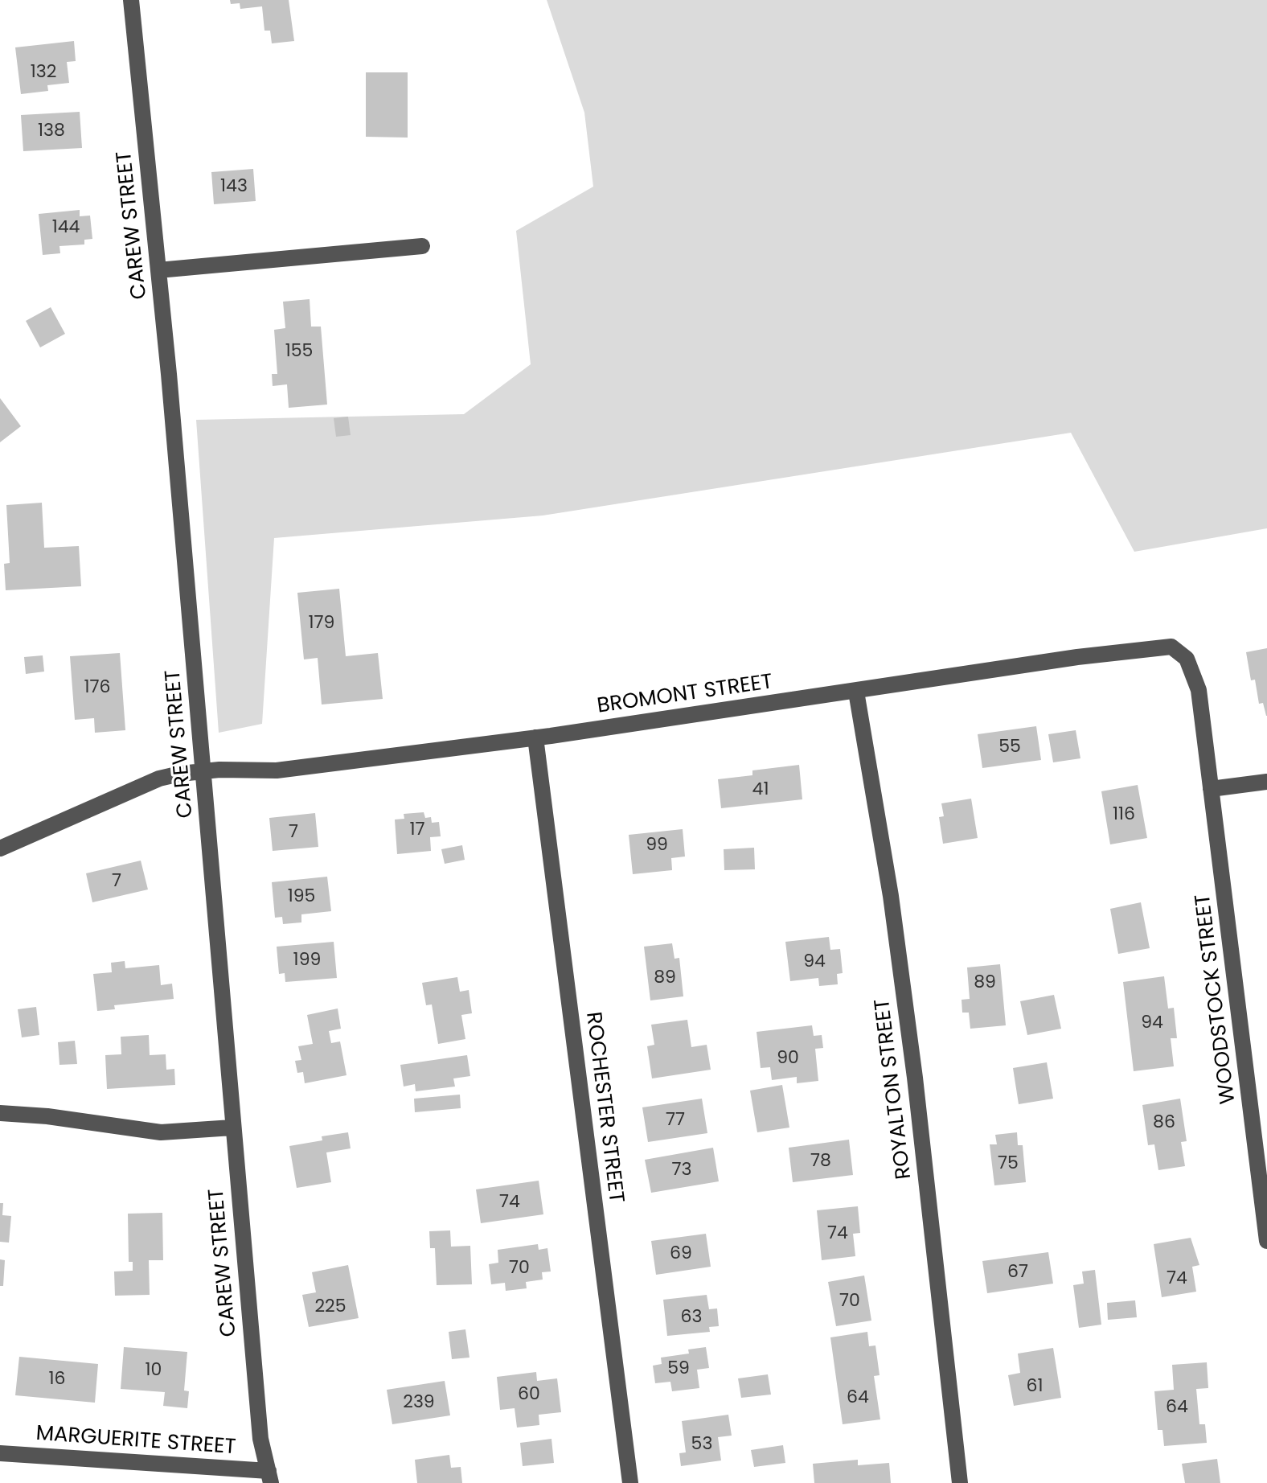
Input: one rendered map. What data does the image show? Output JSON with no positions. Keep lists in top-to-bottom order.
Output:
{
  "streets": {
    "street": [
      "CAREW STREET",
      "BROMONT STREET",
      "WOODSTOCK STREET",
      "ROYALTON STREET",
      "ROCHESTER STREET",
      "MARGUERITE STREET"
    ]
  },
  "crossings": [
    ["CAREW STREET", "BROMONT STREET"],
    ["CAREW STREET", "MARGUERITE STREET"],
    ["BROMONT STREET", "WOODSTOCK STREET"],
    ["BROMONT STREET", "ROYALTON STREET"],
    ["BROMONT STREET", "ROCHESTER STREET"]
  ],
  "house_numbers": [
    "132",
    "138",
    "143",
    "144",
    "155",
    "179",
    "176",
    "55",
    "41",
    "116",
    "17",
    "7",
    "99",
    "7",
    "195",
    "199",
    "94",
    "89",
    "89",
    "94",
    "90",
    "77",
    "86",
    "78",
    "75",
    "73",
    "74",
    "74",
    "69",
    "70",
    "67",
    "74",
    "70",
    "225",
    "63",
    "59",
    "10",
    "16",
    "61",
    "60",
    "64",
    "239",
    "64",
    "53"
  ]
}
